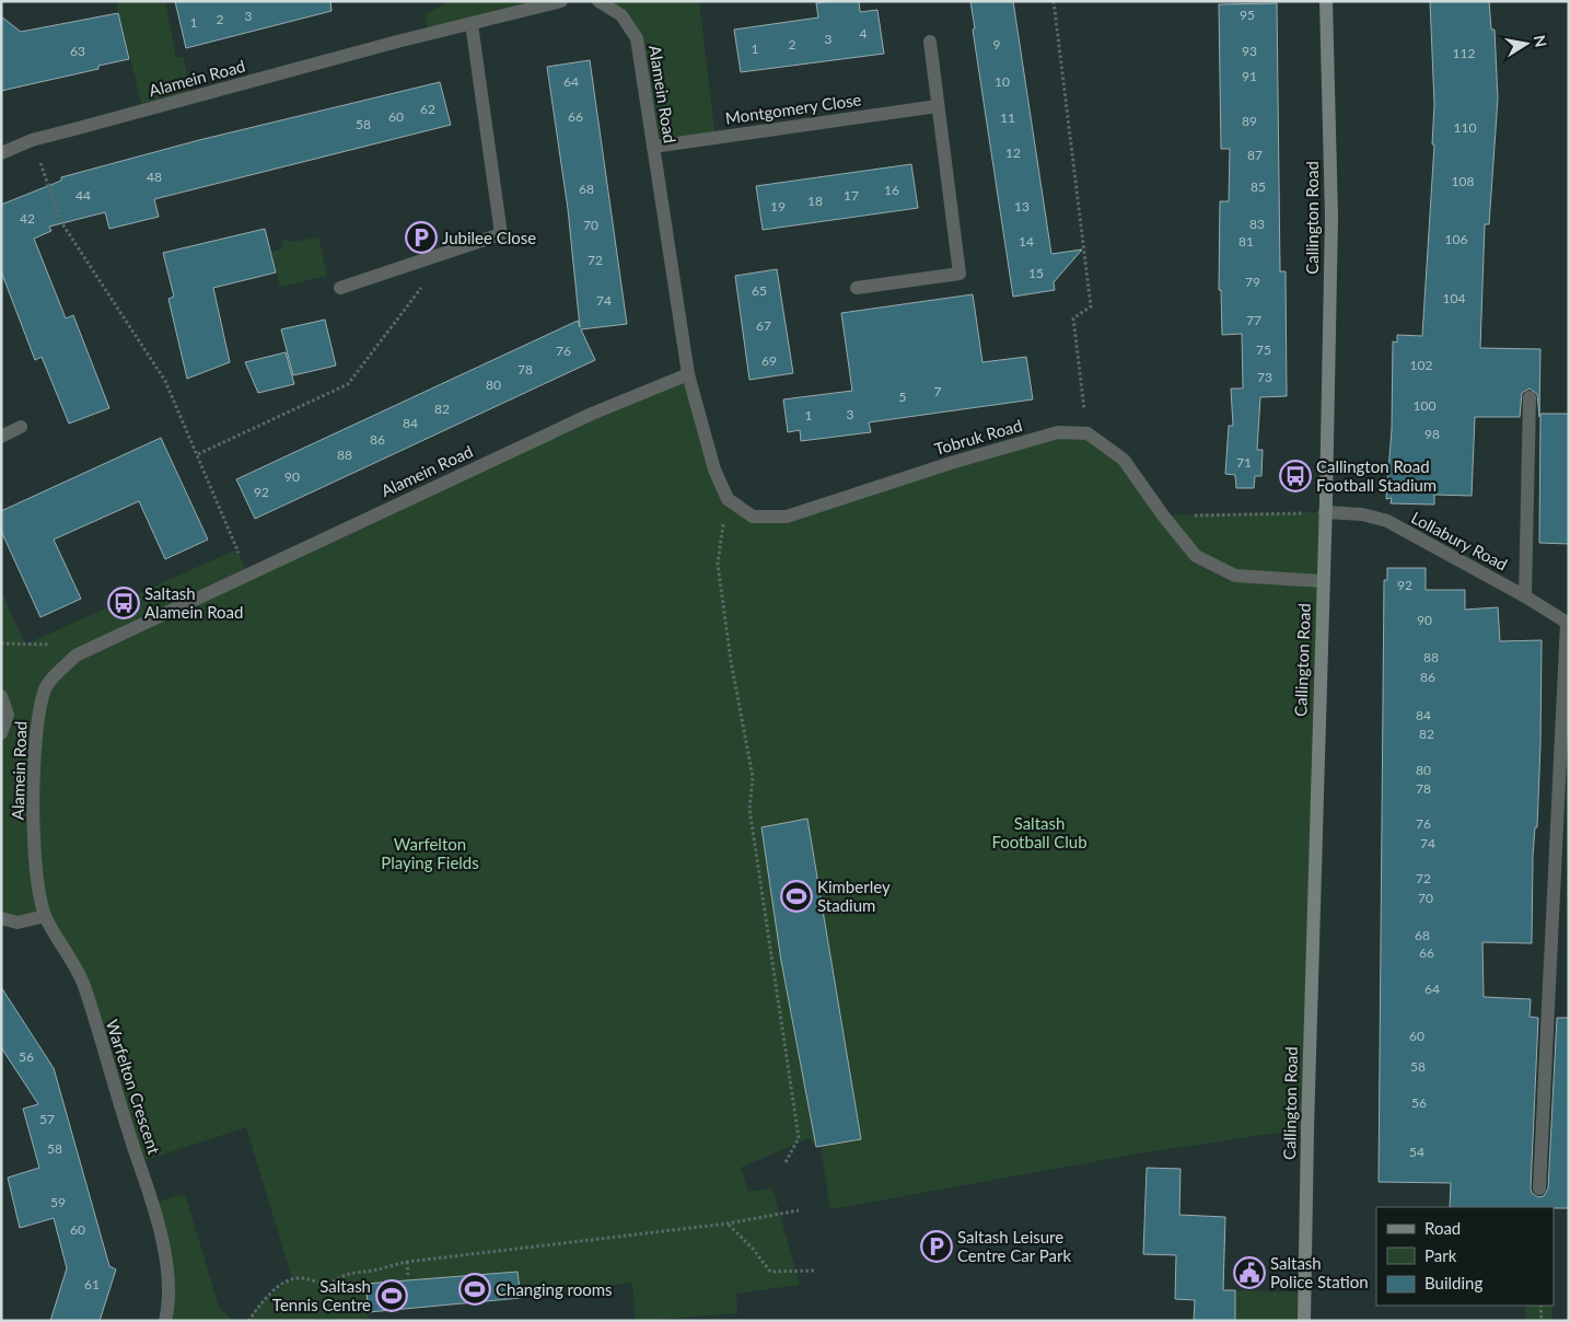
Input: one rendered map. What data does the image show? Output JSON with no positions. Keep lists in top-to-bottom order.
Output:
{
  "streets": {
    "street": [
      "Alamein Road",
      "Montgomery Close",
      "Callington Road",
      "Tobruk Road",
      "Lollabury Road",
      "Warfelton Crescent"
    ]
  },
  "crossings": [
    ["Alamein Road", "Montgomery Close"],
    ["Alamein Road", "Warfelton Crescent"],
    ["Callington Road", "Lollabury Road"]
  ],
  "parks": ["Saltash Football Club", "Warfelton Playing Fields"],
  "places": {
    "parking": ["Jubilee Close", "Saltash Leisure Centre Car Park"],
    "bus stop": ["Callington Road Football Stadium", "Saltash Alamein Road"],
    "sports": ["Kimberley Stadium", "Changing rooms", "Saltash Tennis Centre"],
    "public building": ["Saltash Police Station"]
  },
  "house_numbers": [
    "95",
    "3",
    "2",
    "1",
    "4",
    "3",
    "2",
    "9",
    "1",
    "63",
    "93",
    "112",
    "91",
    "64",
    "10",
    "62",
    "60",
    "66",
    "11",
    "89",
    "58",
    "110",
    "12",
    "87",
    "48",
    "108",
    "85",
    "68",
    "16",
    "44",
    "17",
    "18",
    "19",
    "13",
    "42",
    "83",
    "70",
    "106",
    "14",
    "81",
    "72",
    "15",
    "79",
    "65",
    "104",
    "74",
    "77",
    "67",
    "75",
    "76",
    "69",
    "102",
    "78",
    "73",
    "80",
    "7",
    "5",
    "100",
    "82",
    "3",
    "1",
    "84",
    "98",
    "86",
    "88",
    "71",
    "90",
    "92",
    "92",
    "90",
    "88",
    "86",
    "84",
    "82",
    "80",
    "78",
    "76",
    "74",
    "72",
    "70",
    "68",
    "66",
    "64",
    "60",
    "56",
    "58",
    "56",
    "57",
    "58",
    "54",
    "59",
    "60",
    "61"
  ],
  "legend": ["Road", "Park", "Building"],
  "north": "right"
}
